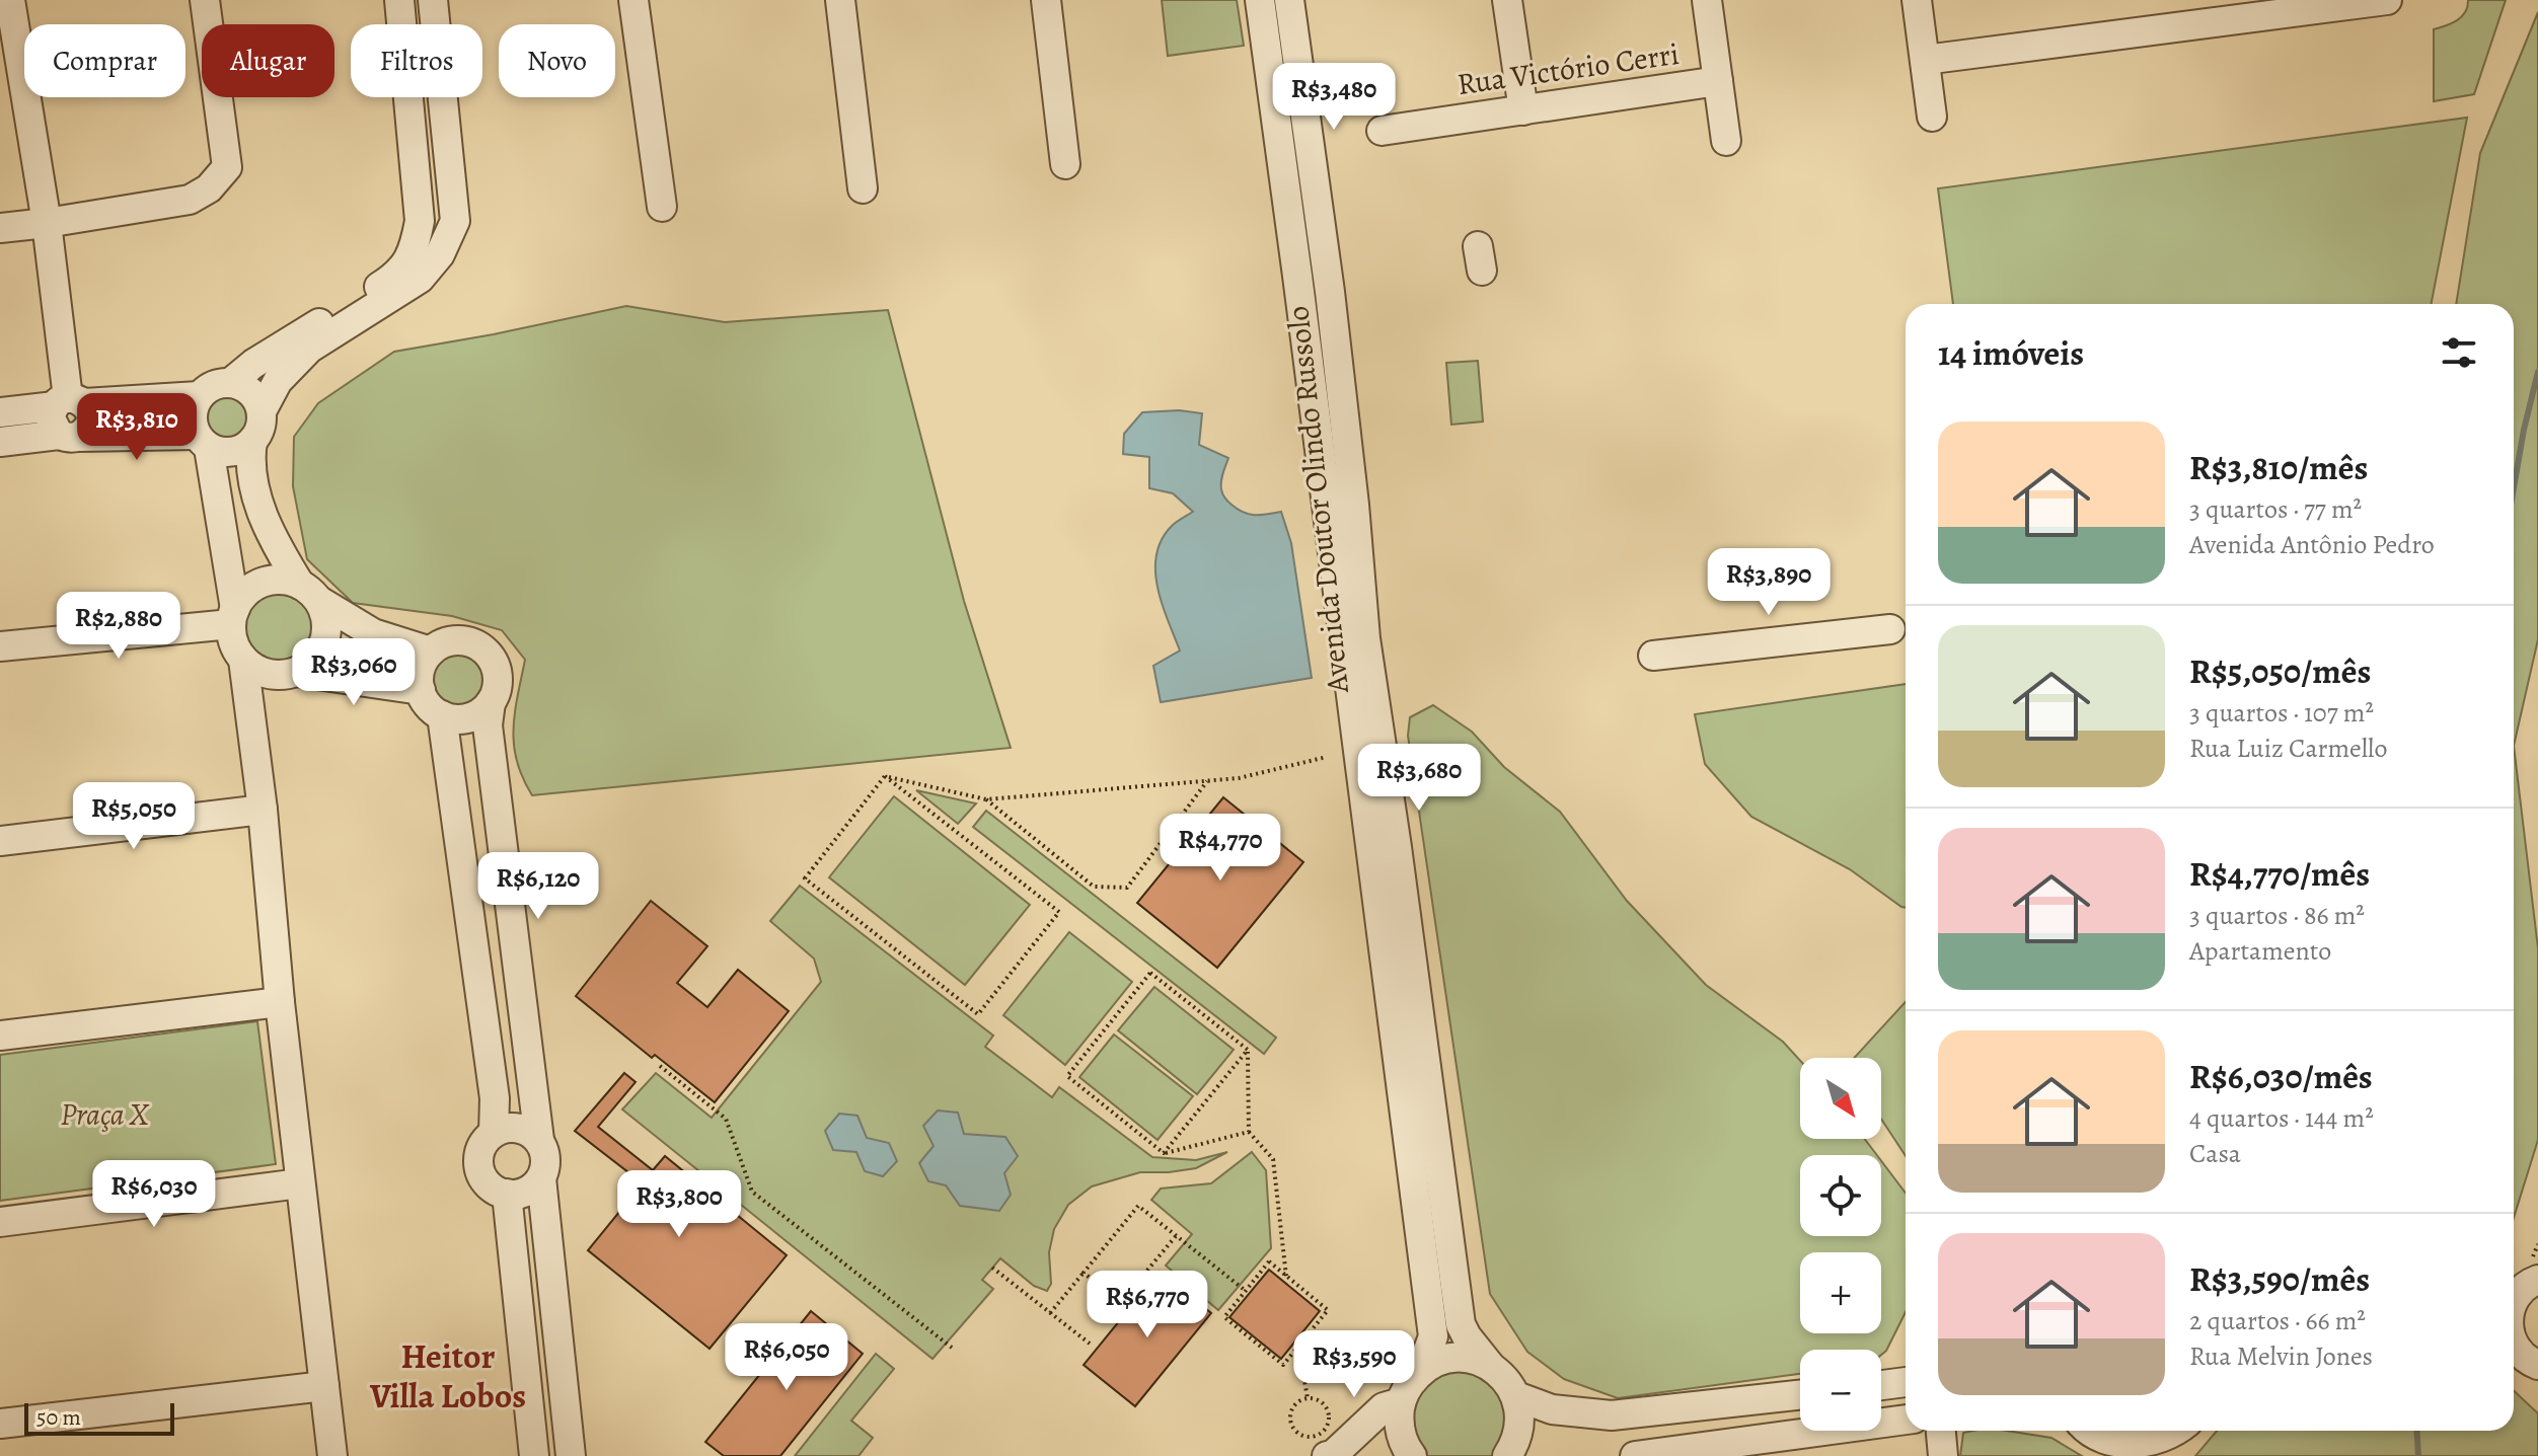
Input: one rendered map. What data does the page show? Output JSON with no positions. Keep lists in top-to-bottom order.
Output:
{
  "streets": {
    "street": ["Rua Victório Cerri", "Avenida Doutor Olindo Russolo"]
  },
  "districts": ["Heitor Villa Lobos"],
  "parks": ["Praça X"],
  "scale_bar": "50 m",
  "north": "bottom right",
  "page": {
    "chip": [
      "Comprar",
      "Alugar",
      "Filtros",
      "Novo"
    ],
    "price": [
      "R$3,480",
      "R$3,810",
      "R$3,890",
      "R$2,880",
      "R$3,060",
      "R$3,680",
      "R$5,050",
      "R$4,770",
      "R$6,120",
      "R$6,030",
      "R$3,800",
      "R$6,770",
      "R$6,050",
      "R$3,590"
    ],
    "heading": "14 imóveis",
    "list": [
      {
        "name": "R$3,810/mês",
        "note": "3 quartos · 77 m² · Avenida Antônio Pedro"
      },
      {
        "name": "R$5,050/mês",
        "note": "3 quartos · 107 m² · Rua Luiz Carmello"
      },
      {
        "name": "R$4,770/mês",
        "note": "3 quartos · 86 m² · Apartamento"
      },
      {
        "name": "R$6,030/mês",
        "note": "4 quartos · 144 m² · Casa"
      },
      {
        "name": "R$3,590/mês",
        "note": "2 quartos · 66 m² · Rua Melvin Jones"
      }
    ],
    "map_buttons": ["+", "−"],
    "scale": "50 m"
  }
}
